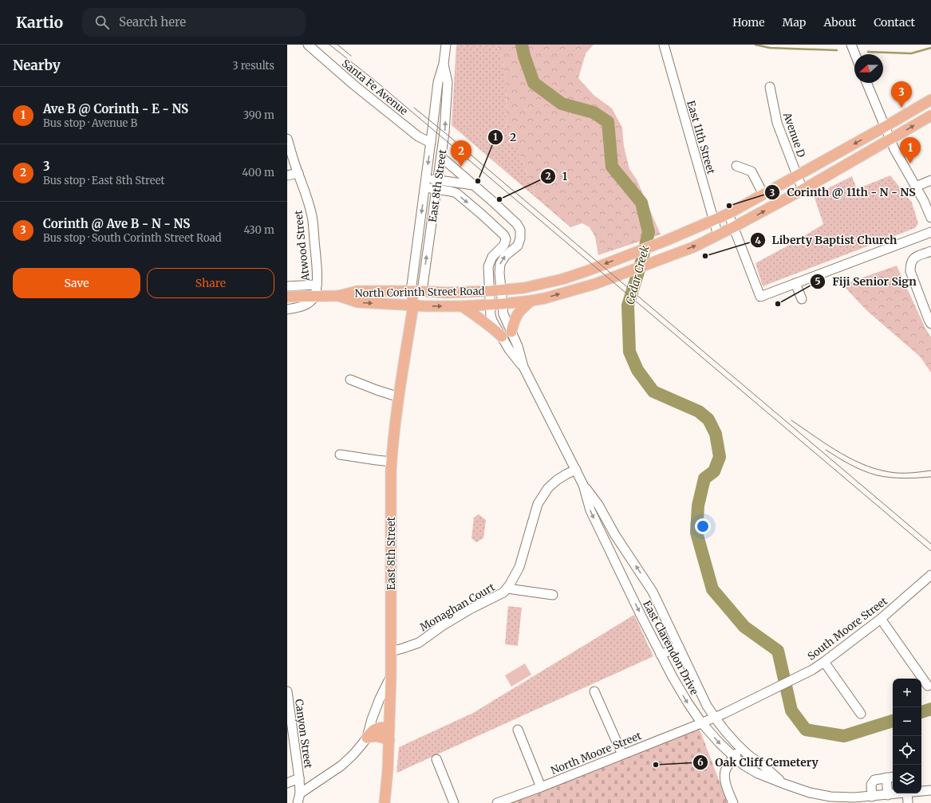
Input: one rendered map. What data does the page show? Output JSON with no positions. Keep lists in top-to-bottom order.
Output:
{
  "streets": {
    "main road": ["East 8th Street", "North Corinth Street Road"],
    "street": [
      "Santa Fe Avenue",
      "Avenue D",
      "East 11th Street",
      "Atwood Street",
      "Monaghan Court",
      "South Moore Street",
      "East Clarendon Drive",
      "Canyon Street",
      "North Moore Street"
    ]
  },
  "crossings": [
    ["Santa Fe Avenue", "East 8th Street"],
    ["Avenue D", "North Corinth Street Road"],
    ["East 11th Street", "North Corinth Street Road"],
    ["East 8th Street", "North Corinth Street Road"],
    ["East 8th Street", "Monaghan Court"],
    ["East 8th Street", "East Clarendon Drive"],
    ["Atwood Street", "North Corinth Street Road"],
    ["North Corinth Street Road", "East Clarendon Drive"],
    ["Monaghan Court", "East Clarendon Drive"],
    ["South Moore Street", "East Clarendon Drive"],
    ["South Moore Street", "North Moore Street"],
    ["East Clarendon Drive", "North Moore Street"]
  ],
  "water": ["Cedar Creek"],
  "places": [
    "2",
    "1",
    "Corinth @ 11th - N - NS",
    "Liberty Baptist Church",
    "Fiji Senior Sign",
    "Oak Cliff Cemetery"
  ],
  "north": "left",
  "page": {
    "header": "Kartio",
    "search": "Search here",
    "nav": [
      "Home",
      "Map",
      "About",
      "Contact"
    ],
    "heading": ["Nearby", "3 results"],
    "pins": ["3", "1", "2"],
    "list": [
      {
        "mark": "1",
        "name": "Ave B @ Corinth - E - NS",
        "note": "Bus stop · Avenue B",
        "value": "390 m"
      },
      {
        "mark": "2",
        "name": "3",
        "note": "Bus stop · East 8th Street",
        "value": "400 m"
      },
      {
        "mark": "3",
        "name": "Corinth @ Ave B - N - NS",
        "note": "Bus stop · South Corinth Street Road",
        "value": "430 m"
      }
    ],
    "buttons": ["Save", "Share"],
    "map_buttons": ["+", "−"]
  }
}
